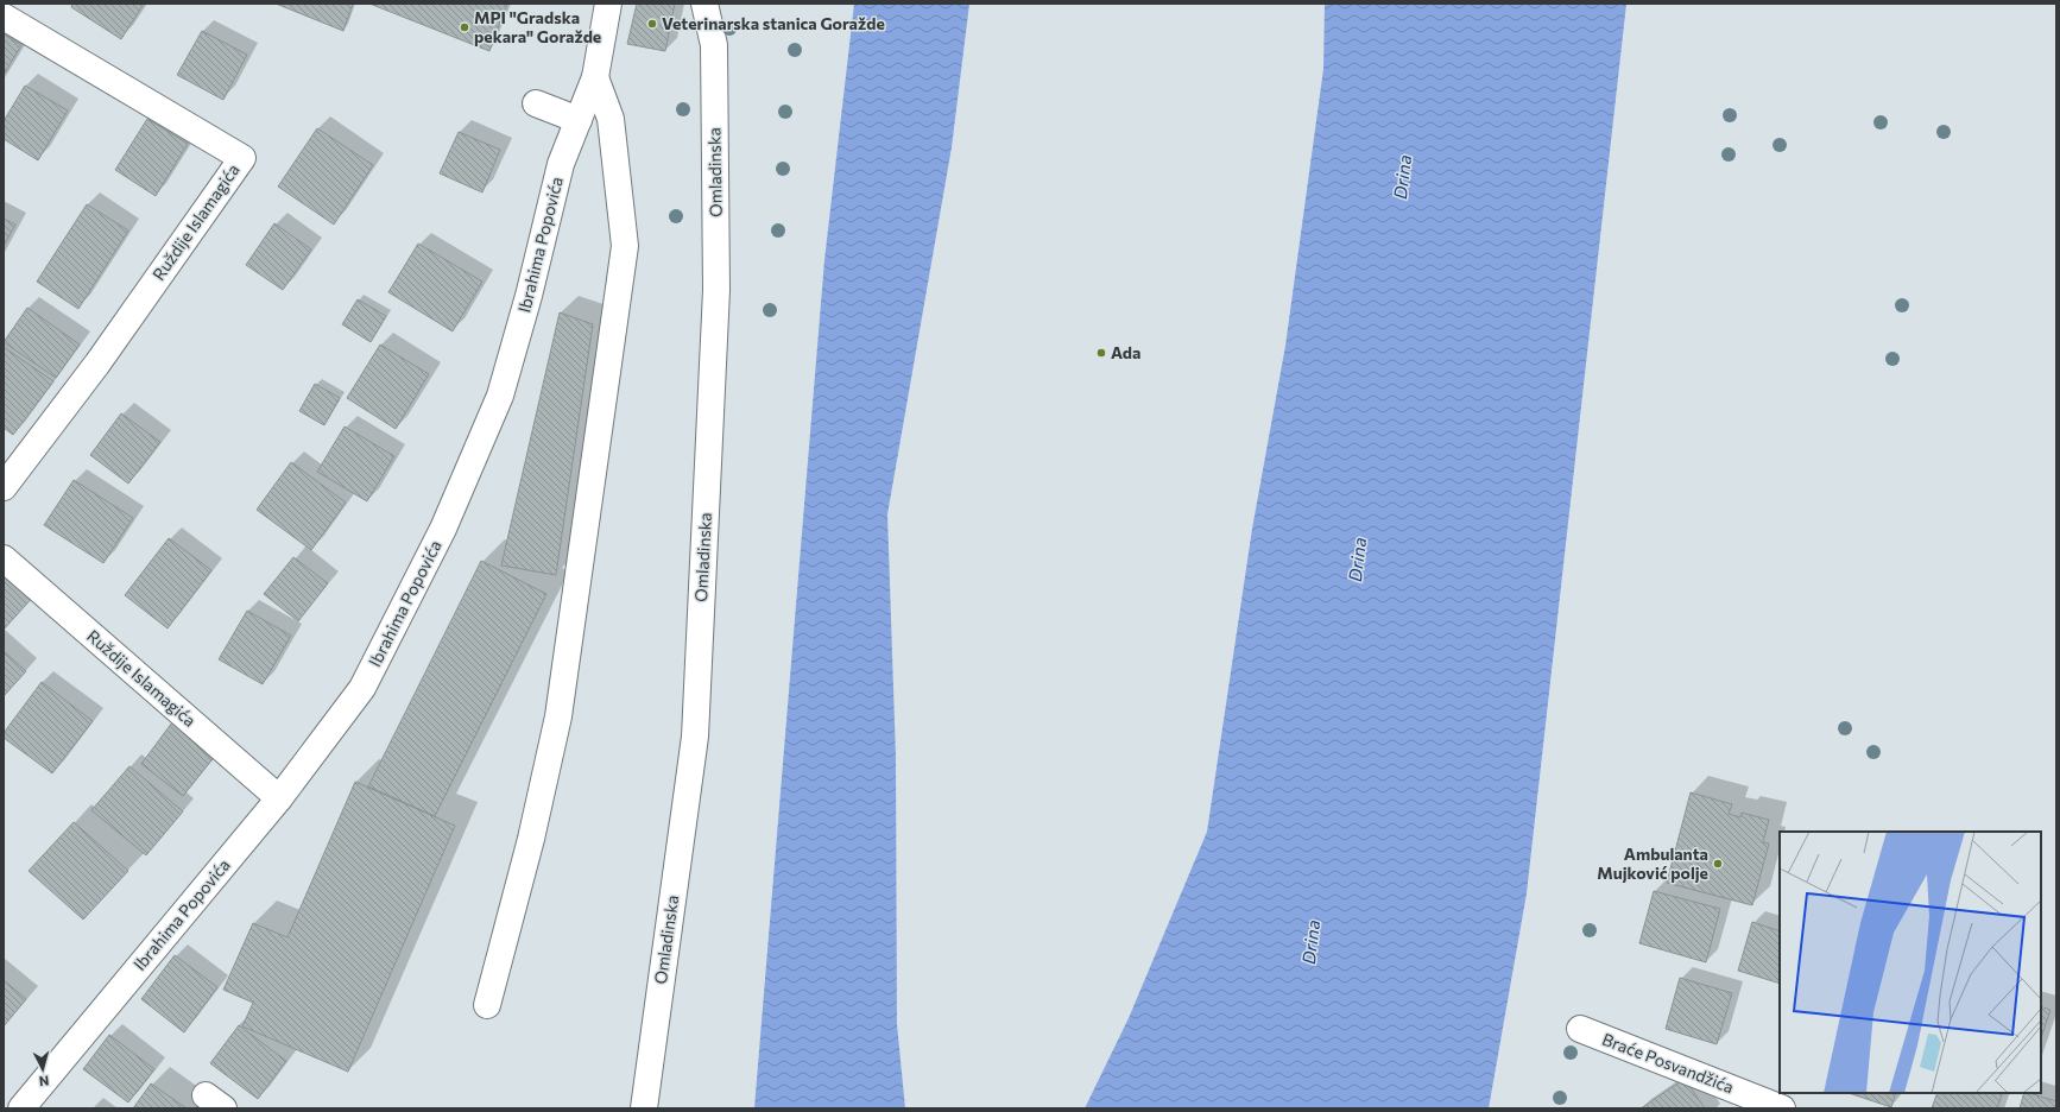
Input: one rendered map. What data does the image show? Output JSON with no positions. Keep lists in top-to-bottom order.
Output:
{
  "streets": {
    "street": [
      "Omladinska",
      "Ruždije Islamagića",
      "Ibrahima Popovića",
      "Braće Posvandžića"
    ]
  },
  "crossings": [
    ["Ruždije Islamagića", "Ibrahima Popovića"]
  ],
  "water": ["Drina"],
  "places": [
    "Veterinarska stanica Goražde",
    "MPI \"Gradska pekara\" Goražde",
    "Ada",
    "Ambulanta Mujković polje"
  ],
  "north": "bottom"
}
